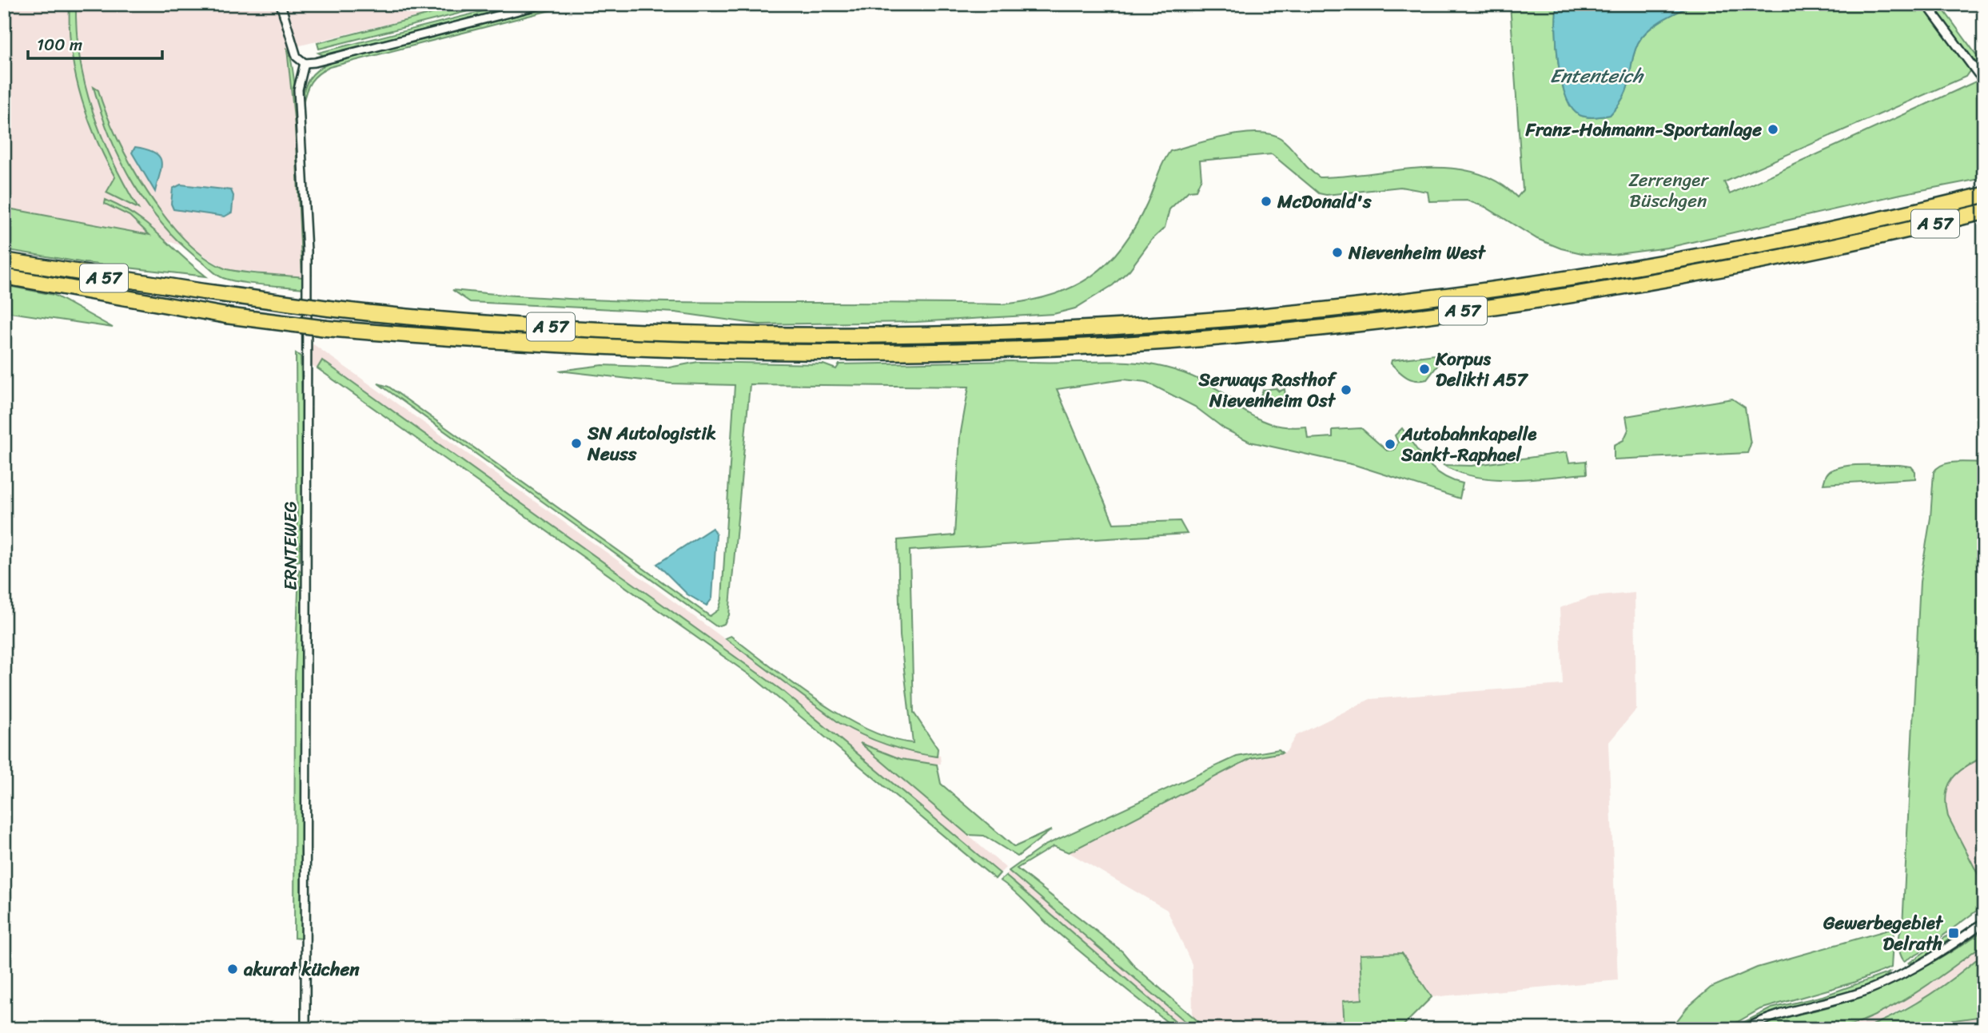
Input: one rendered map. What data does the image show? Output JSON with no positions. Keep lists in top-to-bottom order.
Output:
{
  "streets": {
    "highway": ["A 57"],
    "street": ["ERNTEWEG"]
  },
  "water": ["Ententeich"],
  "parks": ["Zerrenger Büschgen"],
  "places": {
    "other": [
      "Franz-Hohmann-Sportanlage",
      "McDonald's",
      "Nievenheim West",
      "Korpus Delikti A57",
      "Serways Rasthof Nievenheim Ost",
      "SN Autologistik Neuss",
      "Autobahnkapelle Sankt-Raphael",
      "akurat küchen"
    ],
    "transit": ["Gewerbegebiet Delrath"]
  },
  "scale_bar": "100 m"
}
